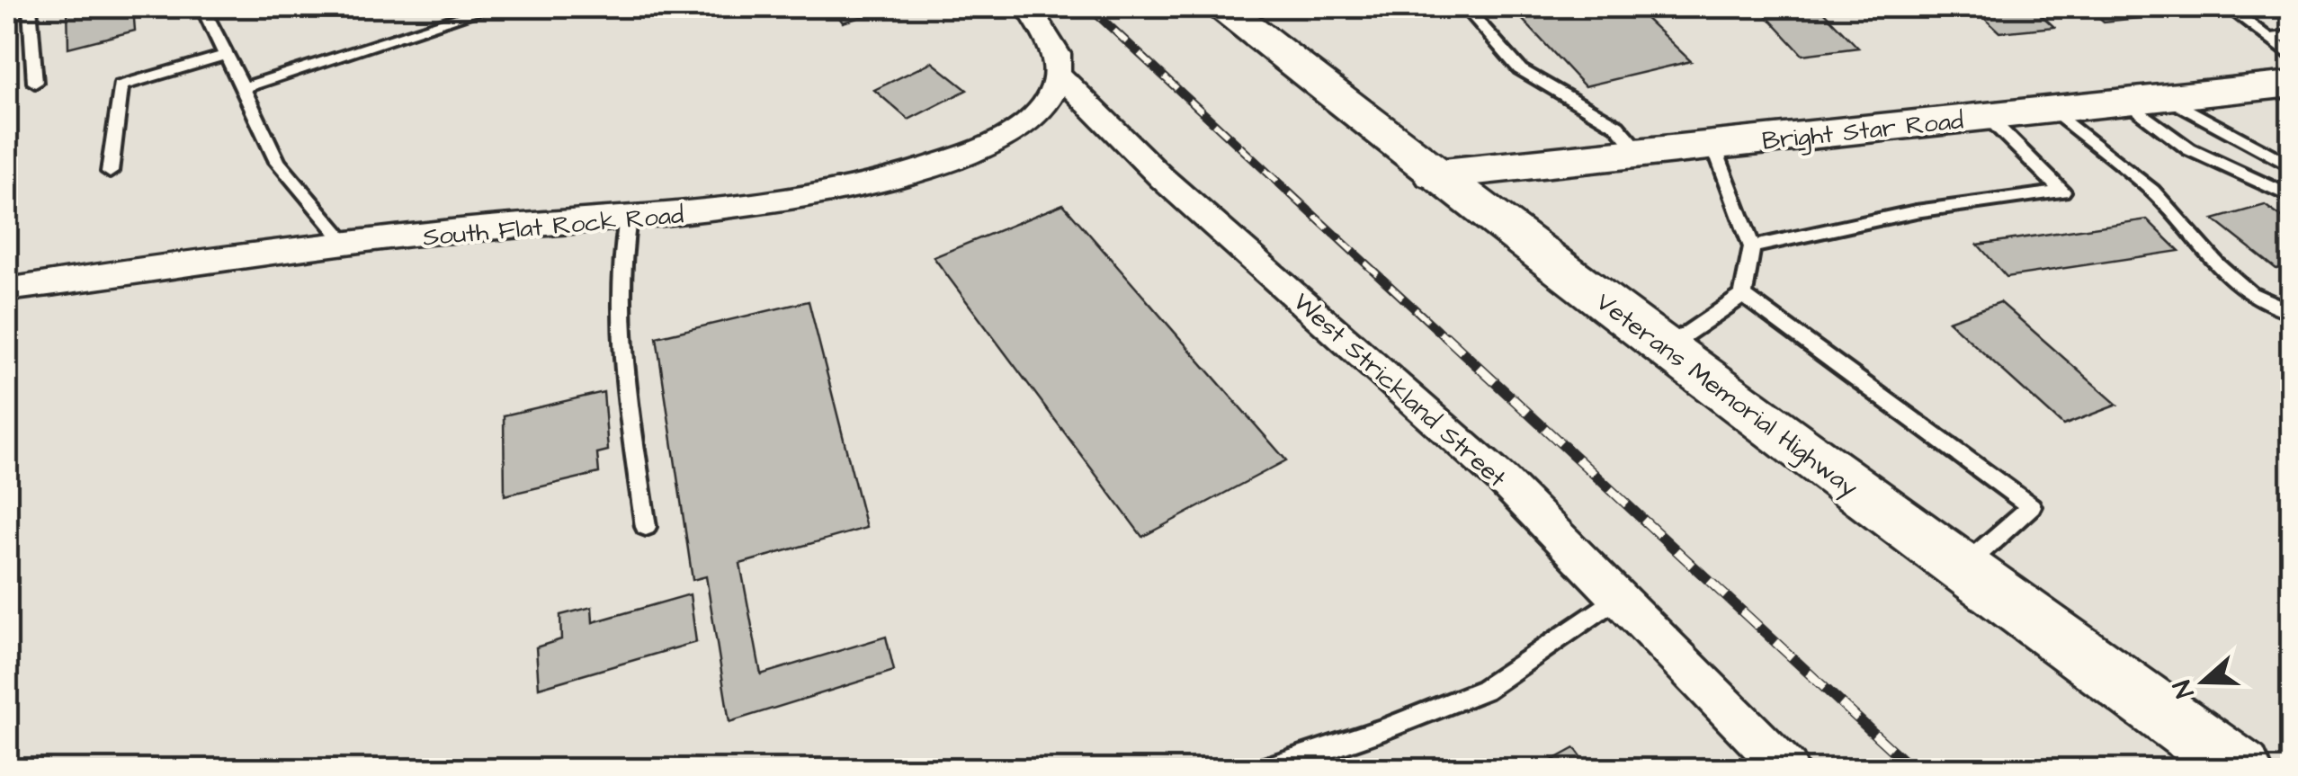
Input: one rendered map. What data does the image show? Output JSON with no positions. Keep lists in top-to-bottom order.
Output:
{
  "streets": {
    "main road": ["Bright Star Road", "Veterans Memorial Highway"],
    "street": ["South Flat Rock Road", "West Strickland Street"]
  },
  "crossings": [
    ["Bright Star Road", "Veterans Memorial Highway"],
    ["South Flat Rock Road", "West Strickland Street"]
  ],
  "north": "left"
}
